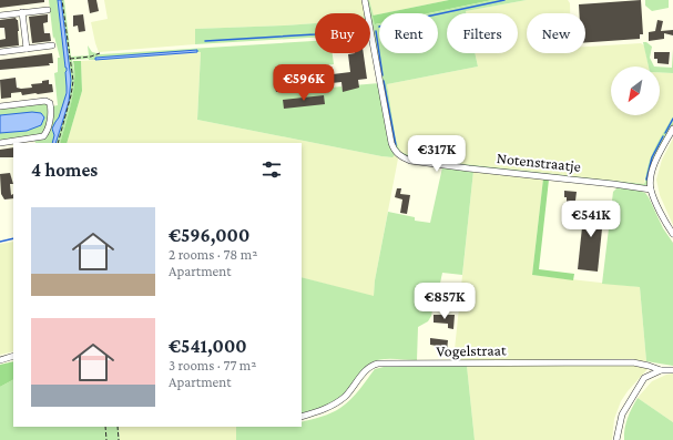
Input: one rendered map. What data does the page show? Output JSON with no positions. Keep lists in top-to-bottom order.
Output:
{
  "streets": {
    "street": ["Notenstraatje", "Vogelstraat"]
  },
  "north": "bottom left",
  "page": {
    "chip": [
      "Buy",
      "Rent",
      "Filters",
      "New"
    ],
    "price": [
      "€596K",
      "€317K",
      "€541K",
      "€857K"
    ],
    "heading": "4 homes",
    "list": [
      {
        "name": "€596,000",
        "note": "2 rooms · 78 m² · Apartment"
      },
      {
        "name": "€541,000",
        "note": "3 rooms · 77 m² · Apartment"
      }
    ]
  }
}
